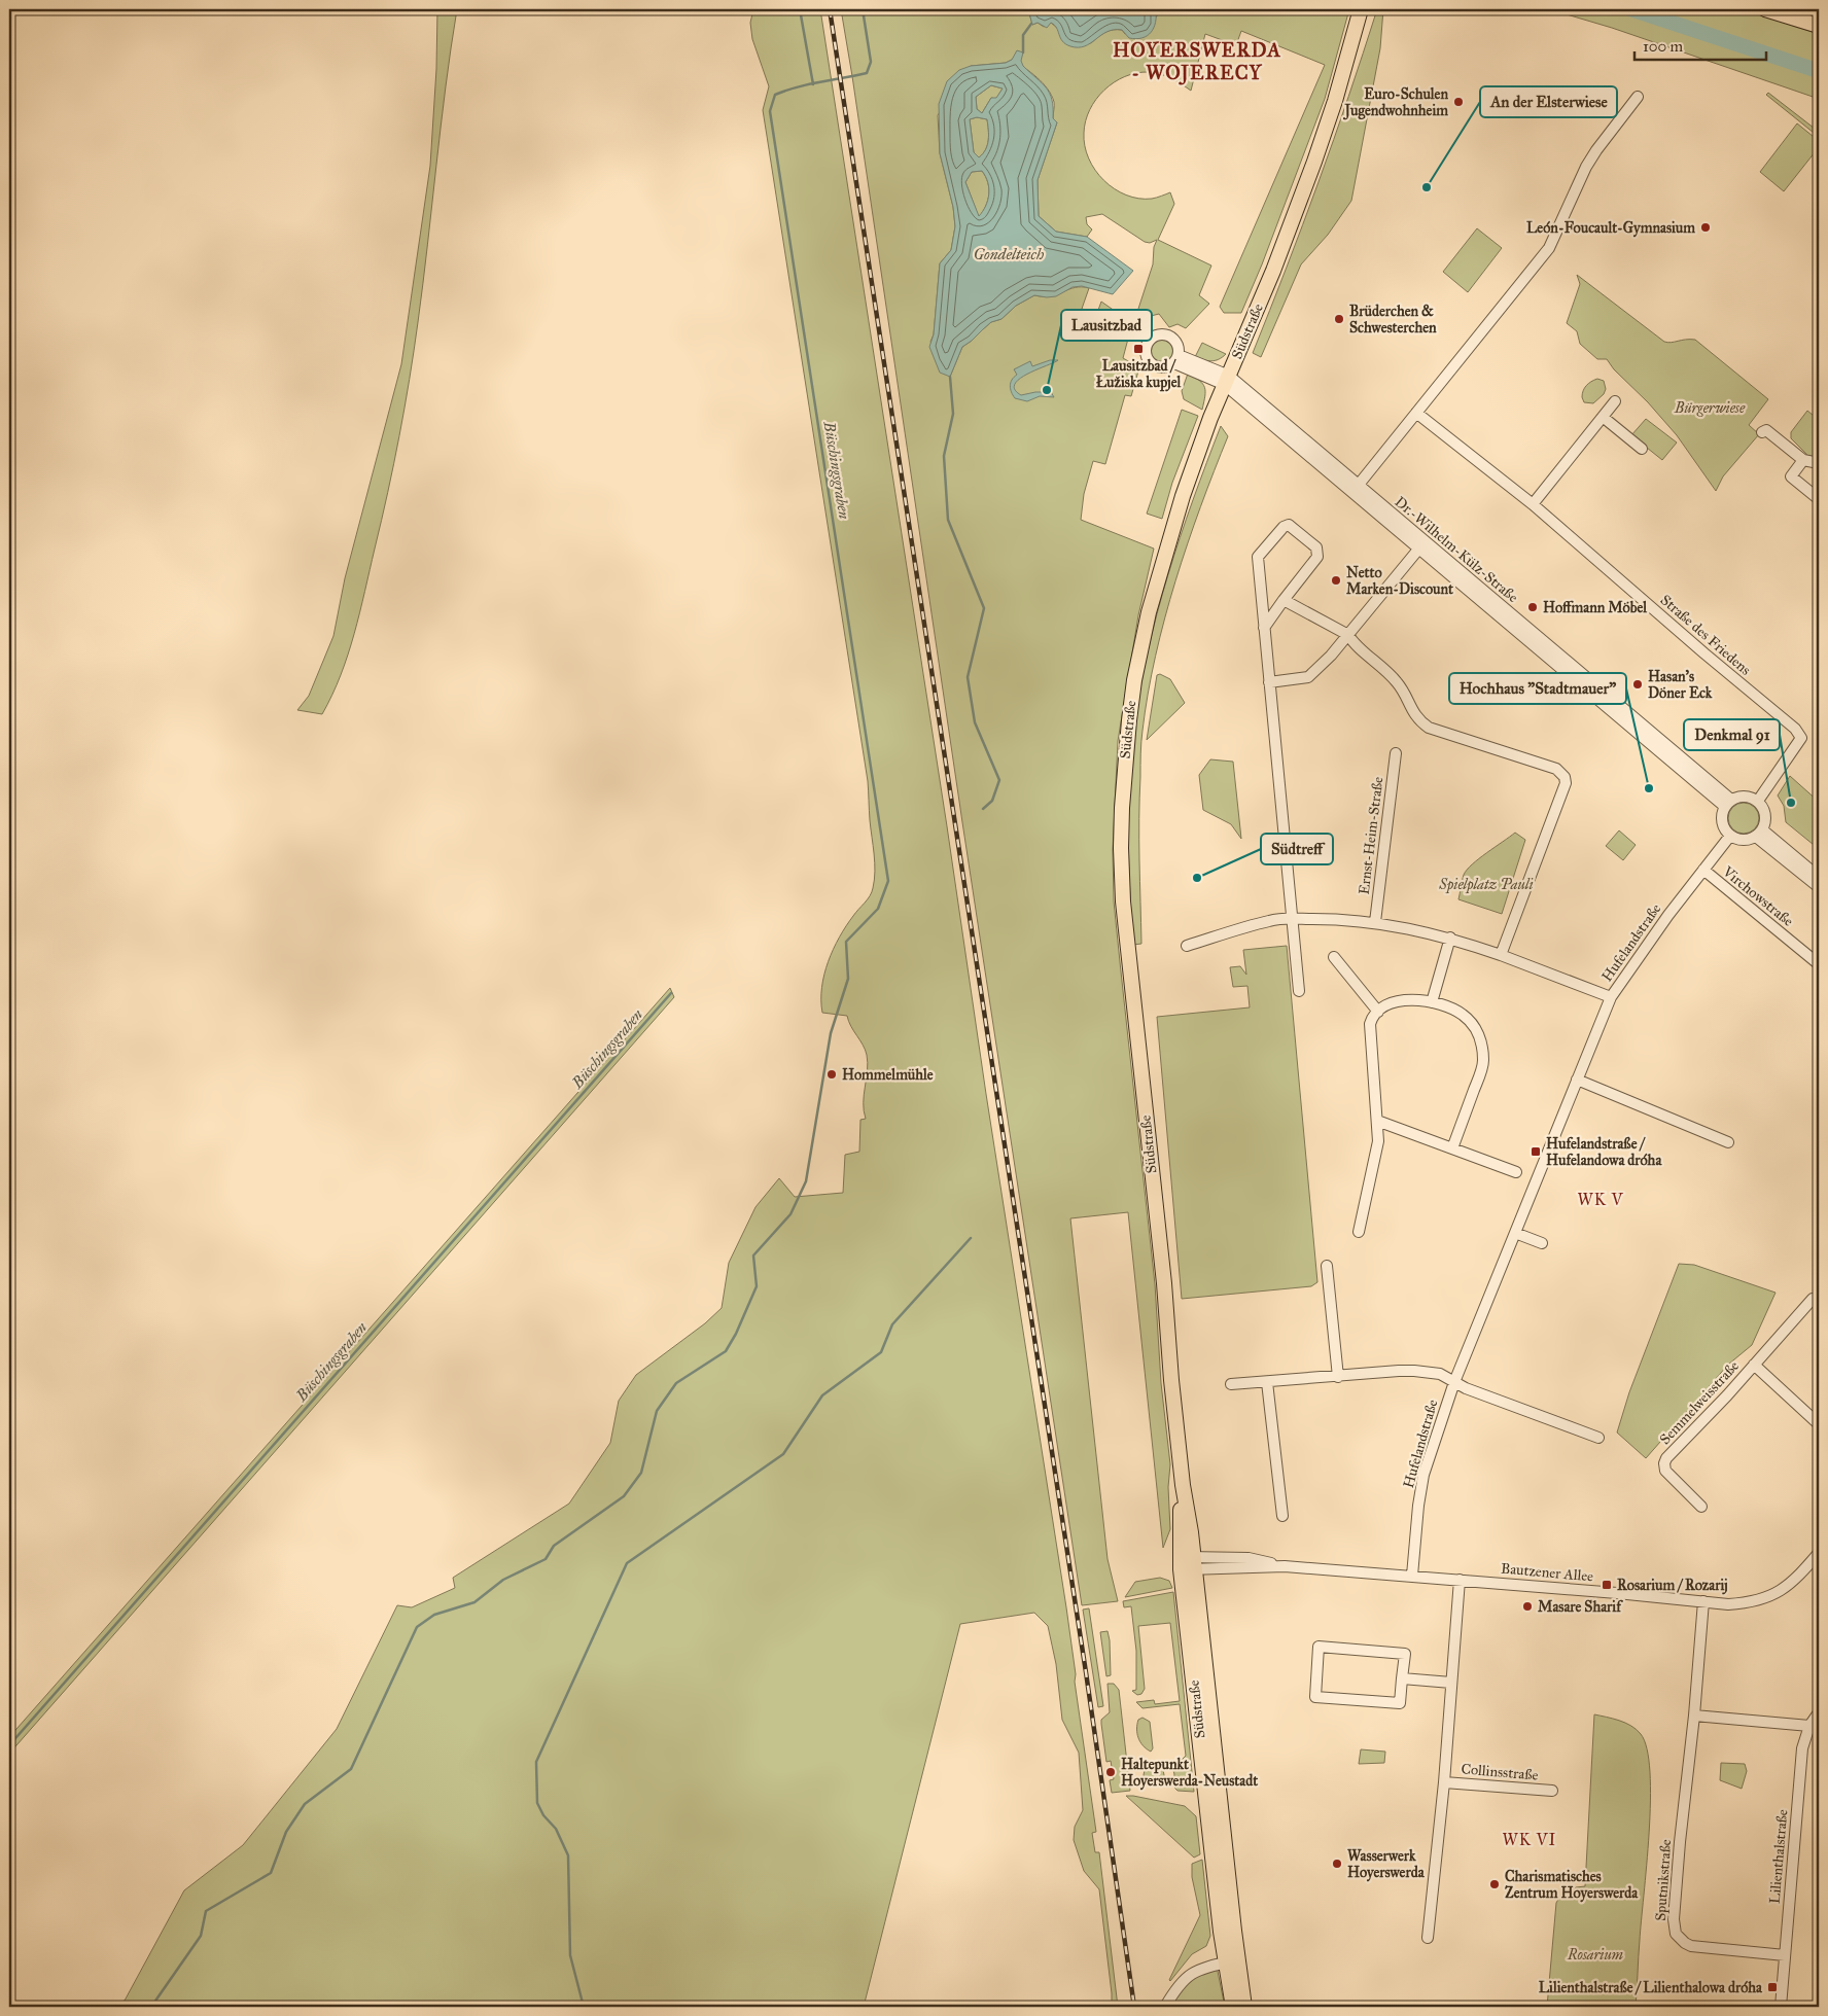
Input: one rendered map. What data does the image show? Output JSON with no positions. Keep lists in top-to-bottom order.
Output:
{
  "streets": {
    "main road": ["Südstraße"],
    "street": [
      "Dr.-Wilhelm-Külz-Straße",
      "Straße des Friedens",
      "Ernst-Heim-Straße",
      "Virchowstraße",
      "Hufelandstraße",
      "Semmelweisstraße",
      "Bautzener Allee",
      "Collinsstraße",
      "Lilienthalstraße",
      "Sputnikstraße"
    ]
  },
  "crossings": [
    ["Südstraße", "Dr.-Wilhelm-Külz-Straße"],
    ["Südstraße", "Bautzener Allee"],
    ["Dr.-Wilhelm-Külz-Straße", "Straße des Friedens"],
    ["Dr.-Wilhelm-Külz-Straße", "Hufelandstraße"],
    ["Straße des Friedens", "Hufelandstraße"],
    ["Virchowstraße", "Hufelandstraße"],
    ["Hufelandstraße", "Bautzener Allee"],
    ["Bautzener Allee", "Collinsstraße"],
    ["Bautzener Allee", "Sputnikstraße"],
    ["Lilienthalstraße", "Sputnikstraße"]
  ],
  "districts": ["HOYERSWERDA - WOJERECY", "WK V", "WK VI"],
  "water": ["Gondelteich", "Büschingsgraben"],
  "parks": ["Bürgerwiese", "Spielplatz Pauli", "Rosarium"],
  "places": {
    "other": [
      "Euro-Schulen Jugendwohnheim",
      "An der Elsterwiese",
      "León-Foucault-Gymnasium",
      "Brüderchen & Schwesterchen",
      "Lausitzbad",
      "Netto Marken-Discount",
      "Hoffmann Möbel",
      "Hasan's Döner Eck",
      "Hochhaus \"Stadtmauer\"",
      "Denkmal 91",
      "Südtreff",
      "Hommelmühle",
      "Masare Sharif",
      "Haltepunkt Hoyerswerda-Neustadt",
      "Wasserwerk Hoyerswerda",
      "Charismatisches Zentrum Hoyerswerda"
    ],
    "transit": [
      "Lausitzbad / Łužiska kupjel",
      "Hufelandstraße / Hufelandowa dróha",
      "Rosarium / Rozarij",
      "Lilienthalstraße / Lilienthalowa dróha"
    ]
  },
  "scale_bar": "100 m"
}
